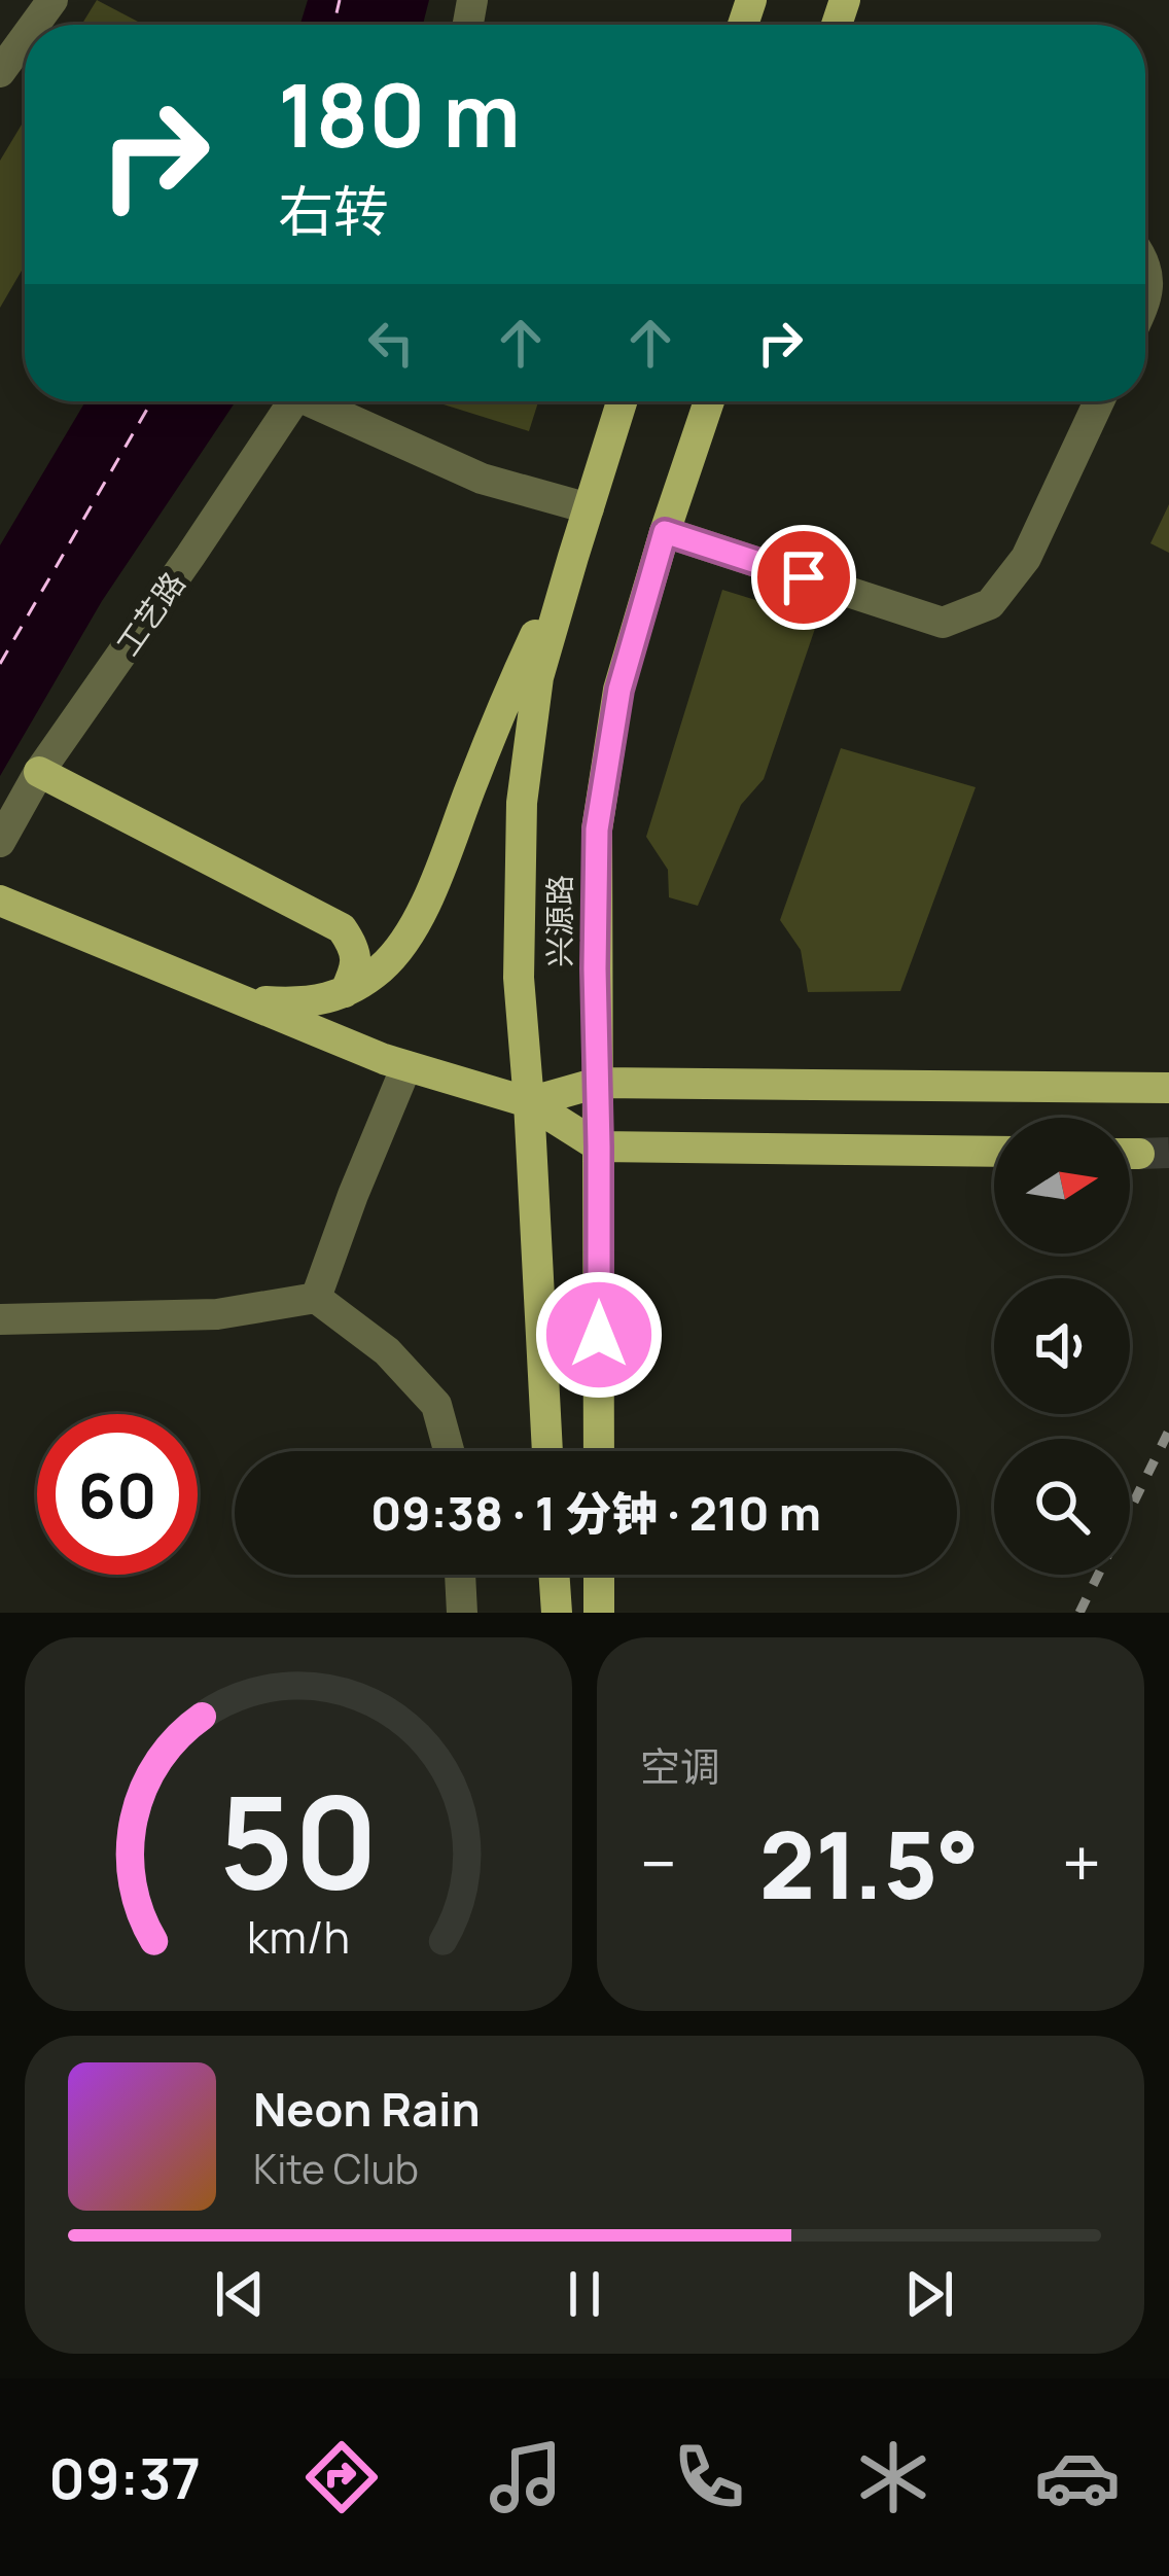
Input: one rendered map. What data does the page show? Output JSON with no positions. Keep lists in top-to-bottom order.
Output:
{
  "streets": {
    "main road": ["兴源路"],
    "street": ["工艺路"]
  },
  "north": "right",
  "page": {
    "turn": ["180 m", "右转"],
    "limit": "60",
    "trip": "09:38 · 1 分钟 · 210 m",
    "tile": "空调",
    "heat": ["−", "21.5°", "+"],
    "song": ["Neon Rain", "Kite Club"],
    "tabs": "09:37",
    "gauge": ["50", "km/h"]
  }
}
